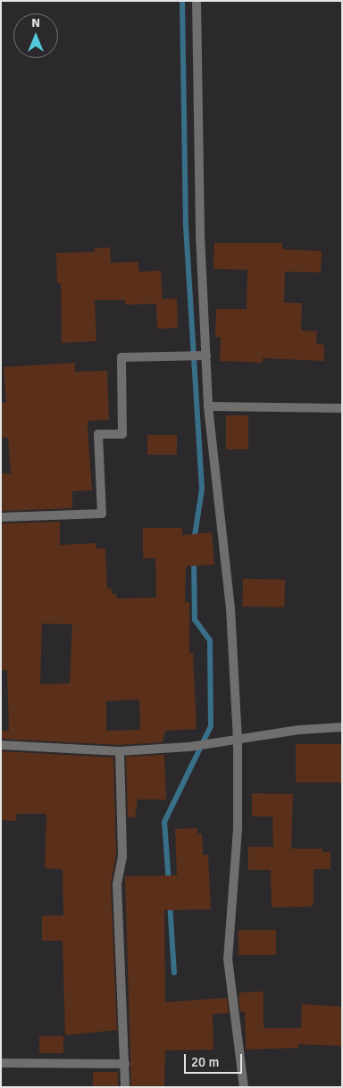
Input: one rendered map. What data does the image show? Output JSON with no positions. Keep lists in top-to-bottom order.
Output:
{
  "scale_bar": "20 m",
  "north": "top"
}
